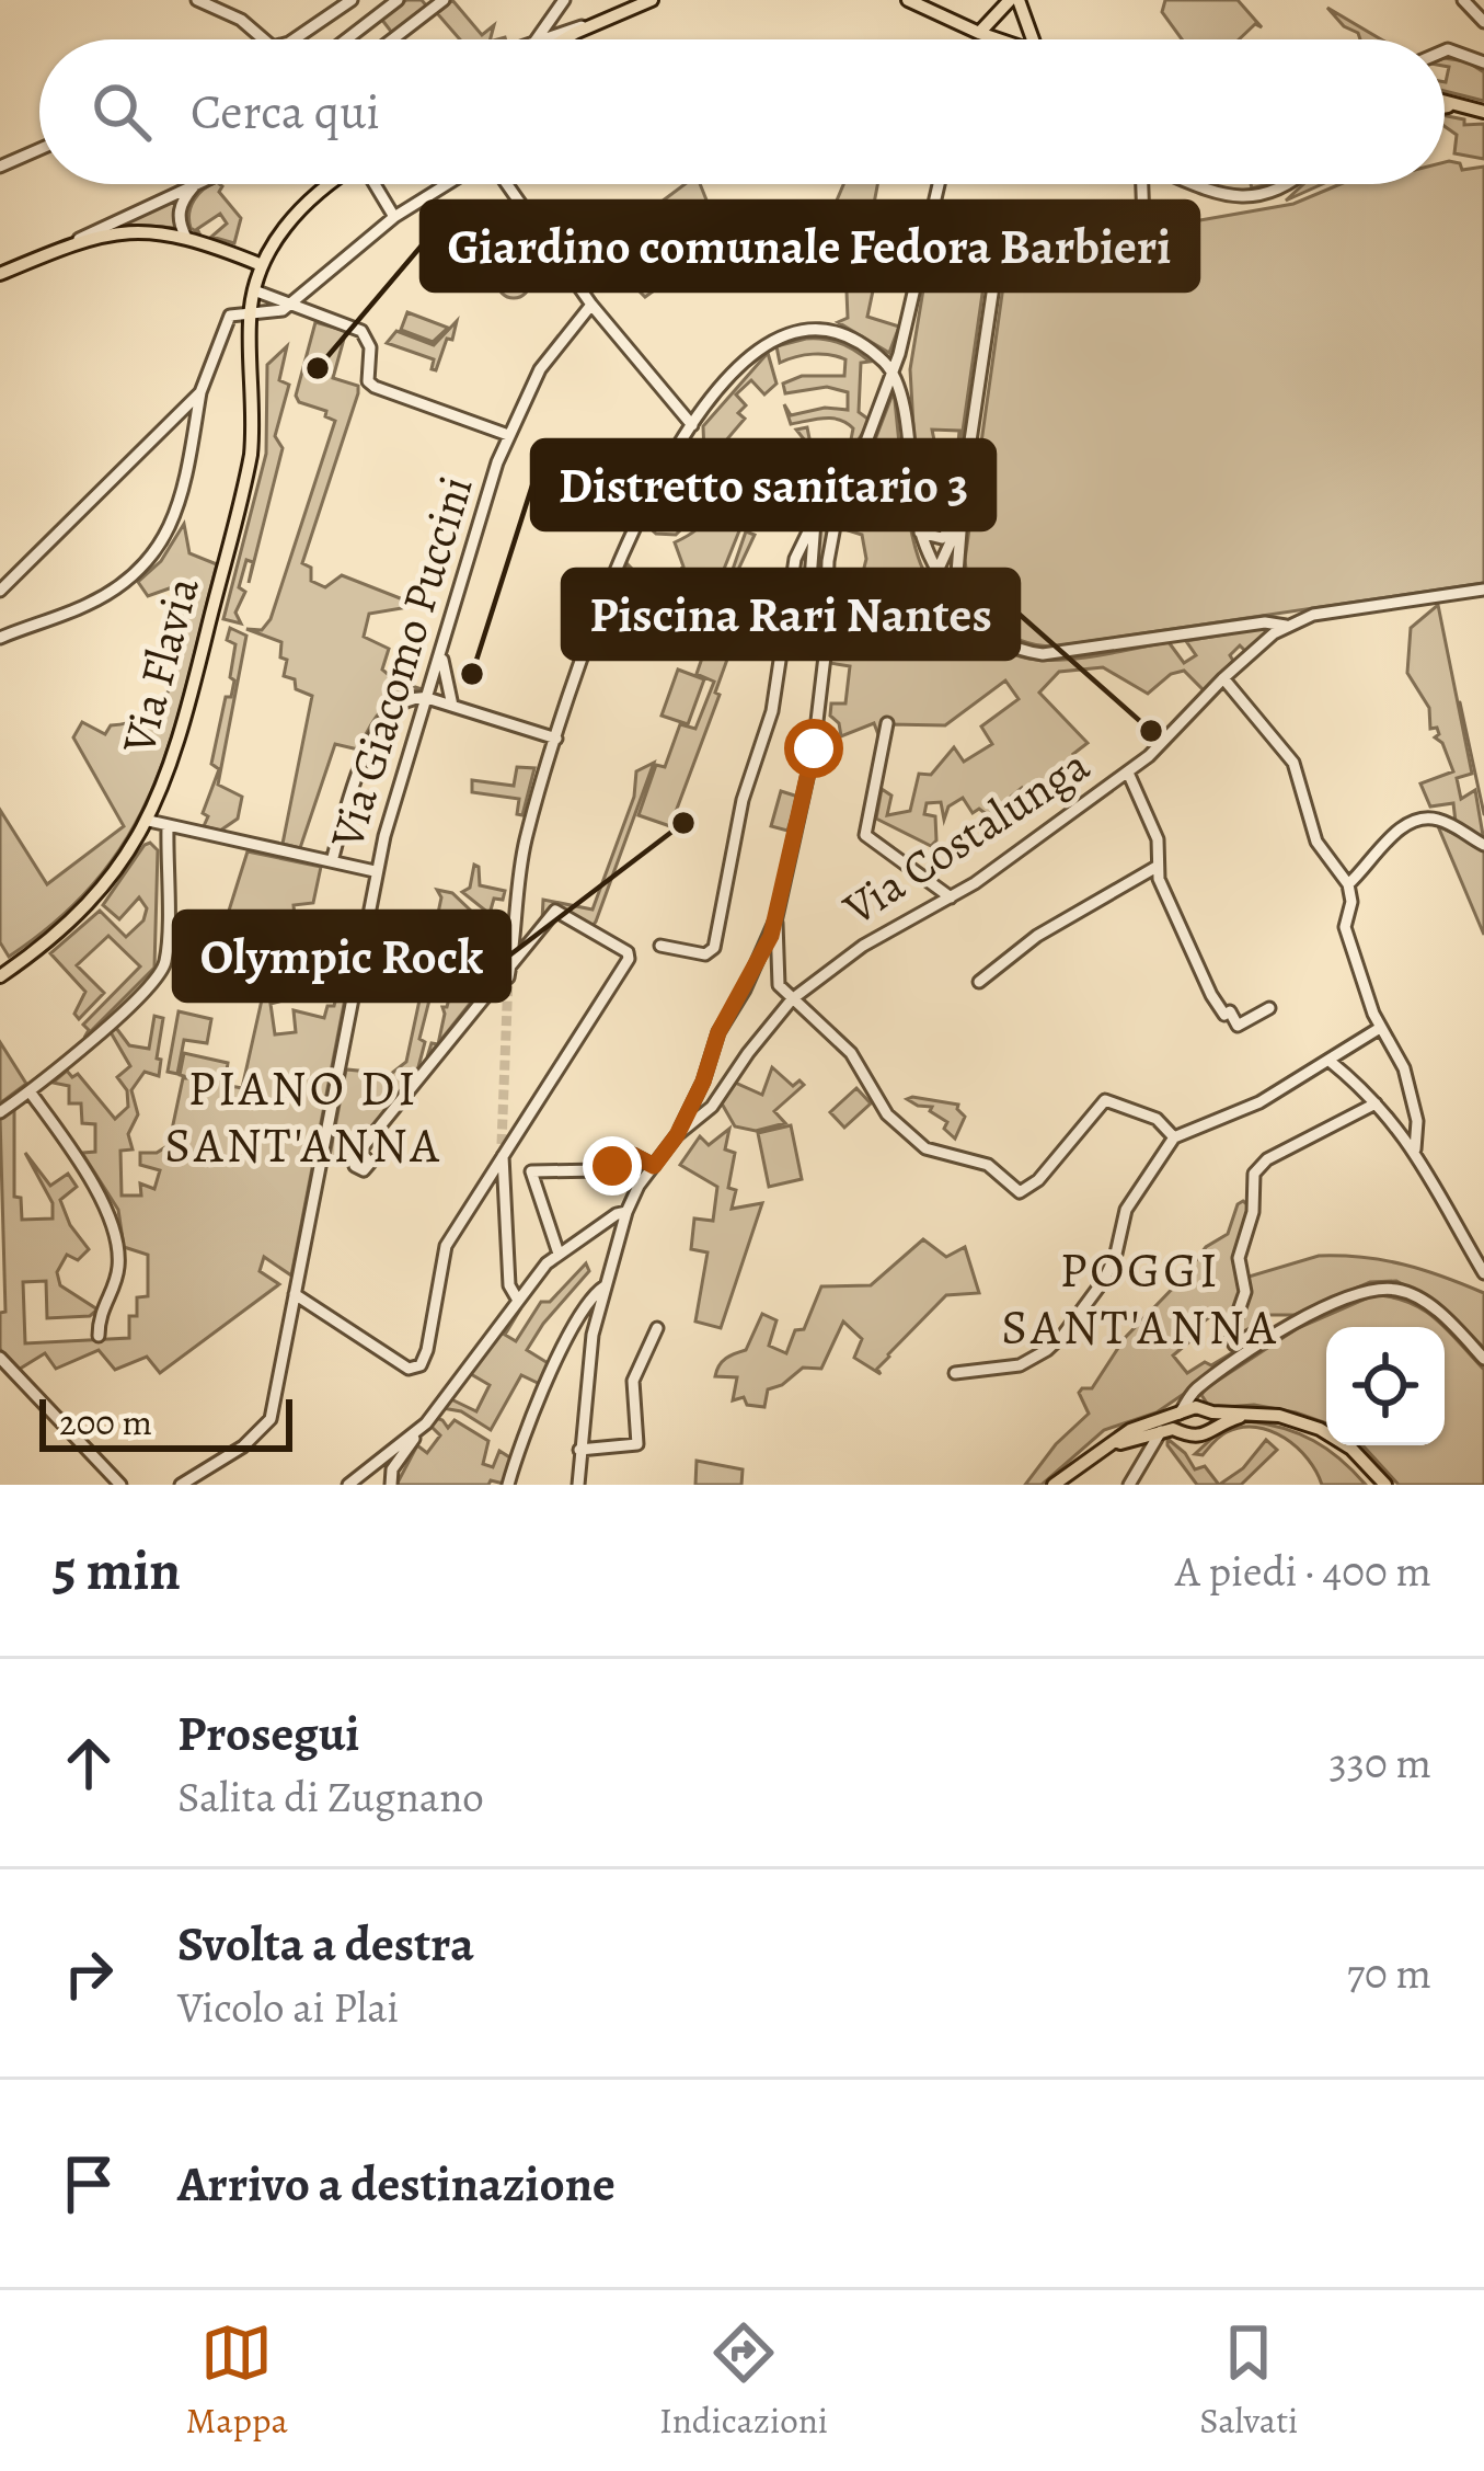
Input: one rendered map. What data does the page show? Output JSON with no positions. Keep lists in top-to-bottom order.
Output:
{
  "streets": {
    "main road": ["Via Flavia"],
    "street": ["Via Giacomo Puccini", "Via Costalunga"]
  },
  "districts": ["PIANO DI SANT'ANNA", "POGGI SANT'ANNA"],
  "places": [
    "Giardino comunale Fedora Barbieri",
    "Distretto sanitario 3",
    "Piscina Rari Nantes",
    "Olympic Rock"
  ],
  "scale_bar": "200 m",
  "page": {
    "search": "Cerca qui",
    "scale": "200 m",
    "heading": ["5 min", "A piedi · 400 m"],
    "list": [
      ["Prosegui", "Salita di Zugnano", "330 m"],
      ["Svolta a destra", "Vicolo ai Plai", "70 m"],
      "Arrivo a destinazione"
    ],
    "nav": ["Mappa", "Indicazioni", "Salvati"]
  }
}
